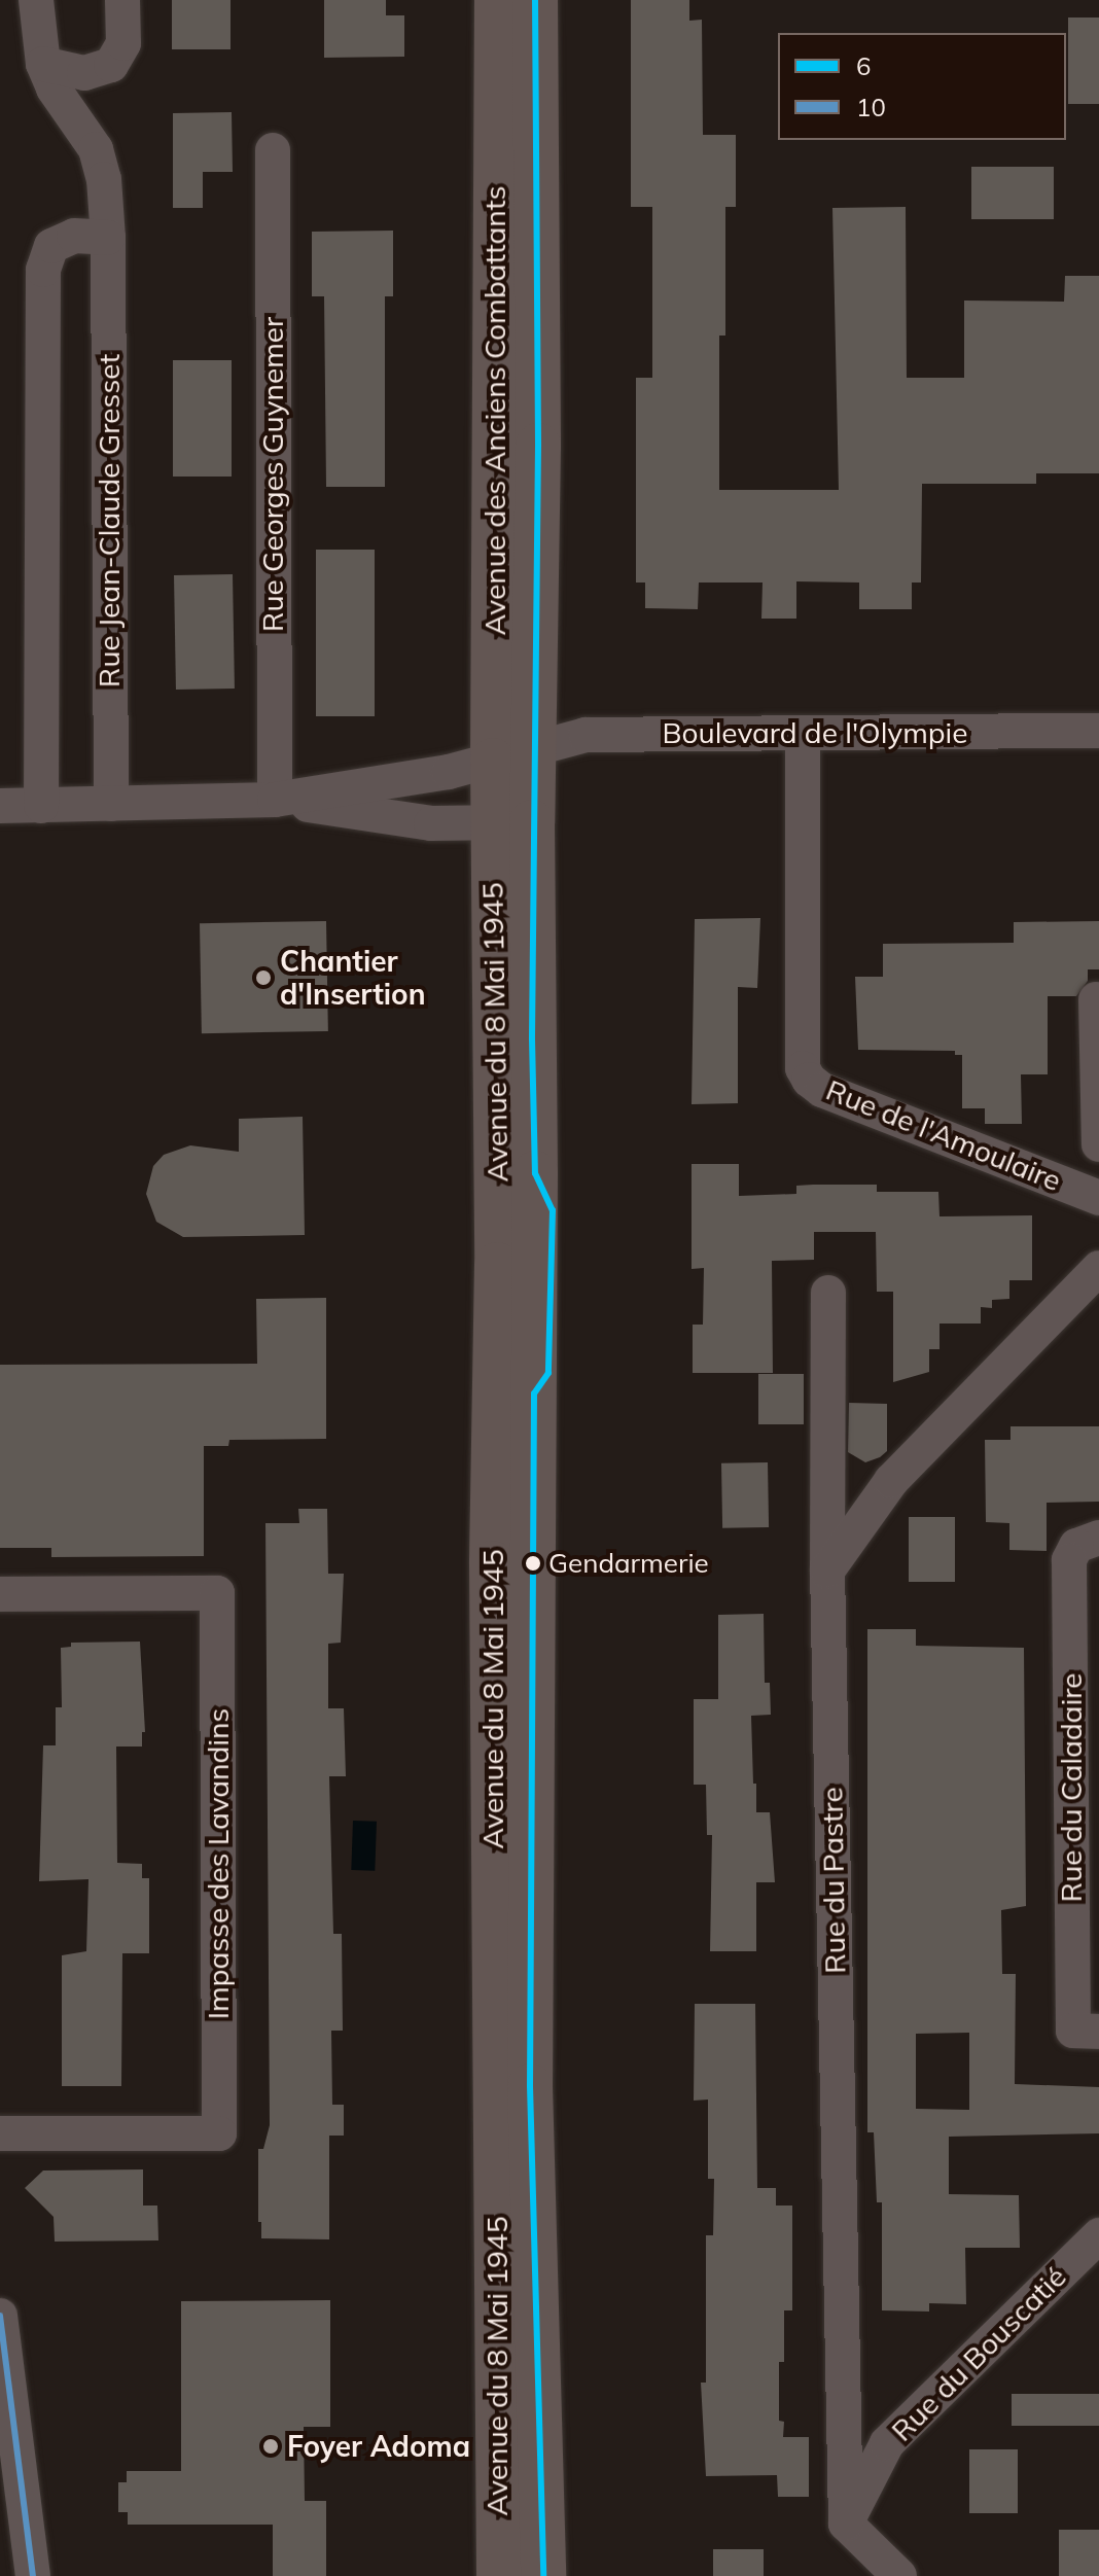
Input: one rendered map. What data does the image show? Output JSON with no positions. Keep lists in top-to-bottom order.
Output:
{
  "streets": {
    "main road": ["Avenue des Anciens Combattants", "Avenue du 8 Mai 1945"],
    "street": [
      "Rue Georges Guynemer",
      "Rue Jean-Claude Gresset",
      "Boulevard de l'Olympie",
      "Rue de l'Amoulaire",
      "Rue du Caladaire",
      "Impasse des Lavandins",
      "Rue du Pastre",
      "Rue du Bouscatié"
    ]
  },
  "crossings": [
    ["Avenue des Anciens Combattants", "Boulevard de l'Olympie"],
    ["Avenue des Anciens Combattants", "Avenue du 8 Mai 1945"],
    ["Rue Georges Guynemer", "Boulevard de l'Olympie"],
    ["Boulevard de l'Olympie", "Rue de l'Amoulaire"],
    ["Rue du Pastre", "Rue du Bouscatié"]
  ],
  "places": ["Chantier d'Insertion", "Gendarmerie", "Foyer Adoma"],
  "lines": ["transit line 6", "transit line 10"],
  "legend": ["6", "10"]
}
